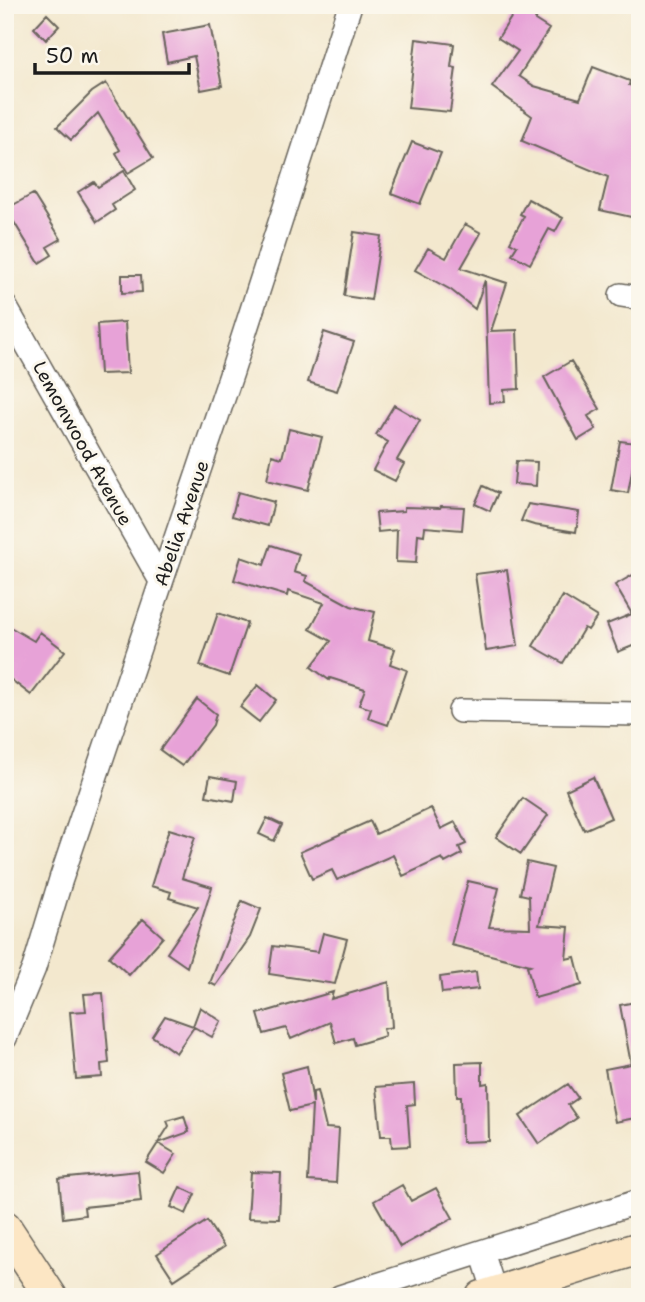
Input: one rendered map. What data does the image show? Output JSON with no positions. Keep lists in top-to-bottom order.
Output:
{
  "streets": {
    "street": ["Lemonwood Avenue", "Abelia Avenue"]
  },
  "crossings": [
    ["Lemonwood Avenue", "Abelia Avenue"]
  ],
  "scale_bar": "50 m"
}
